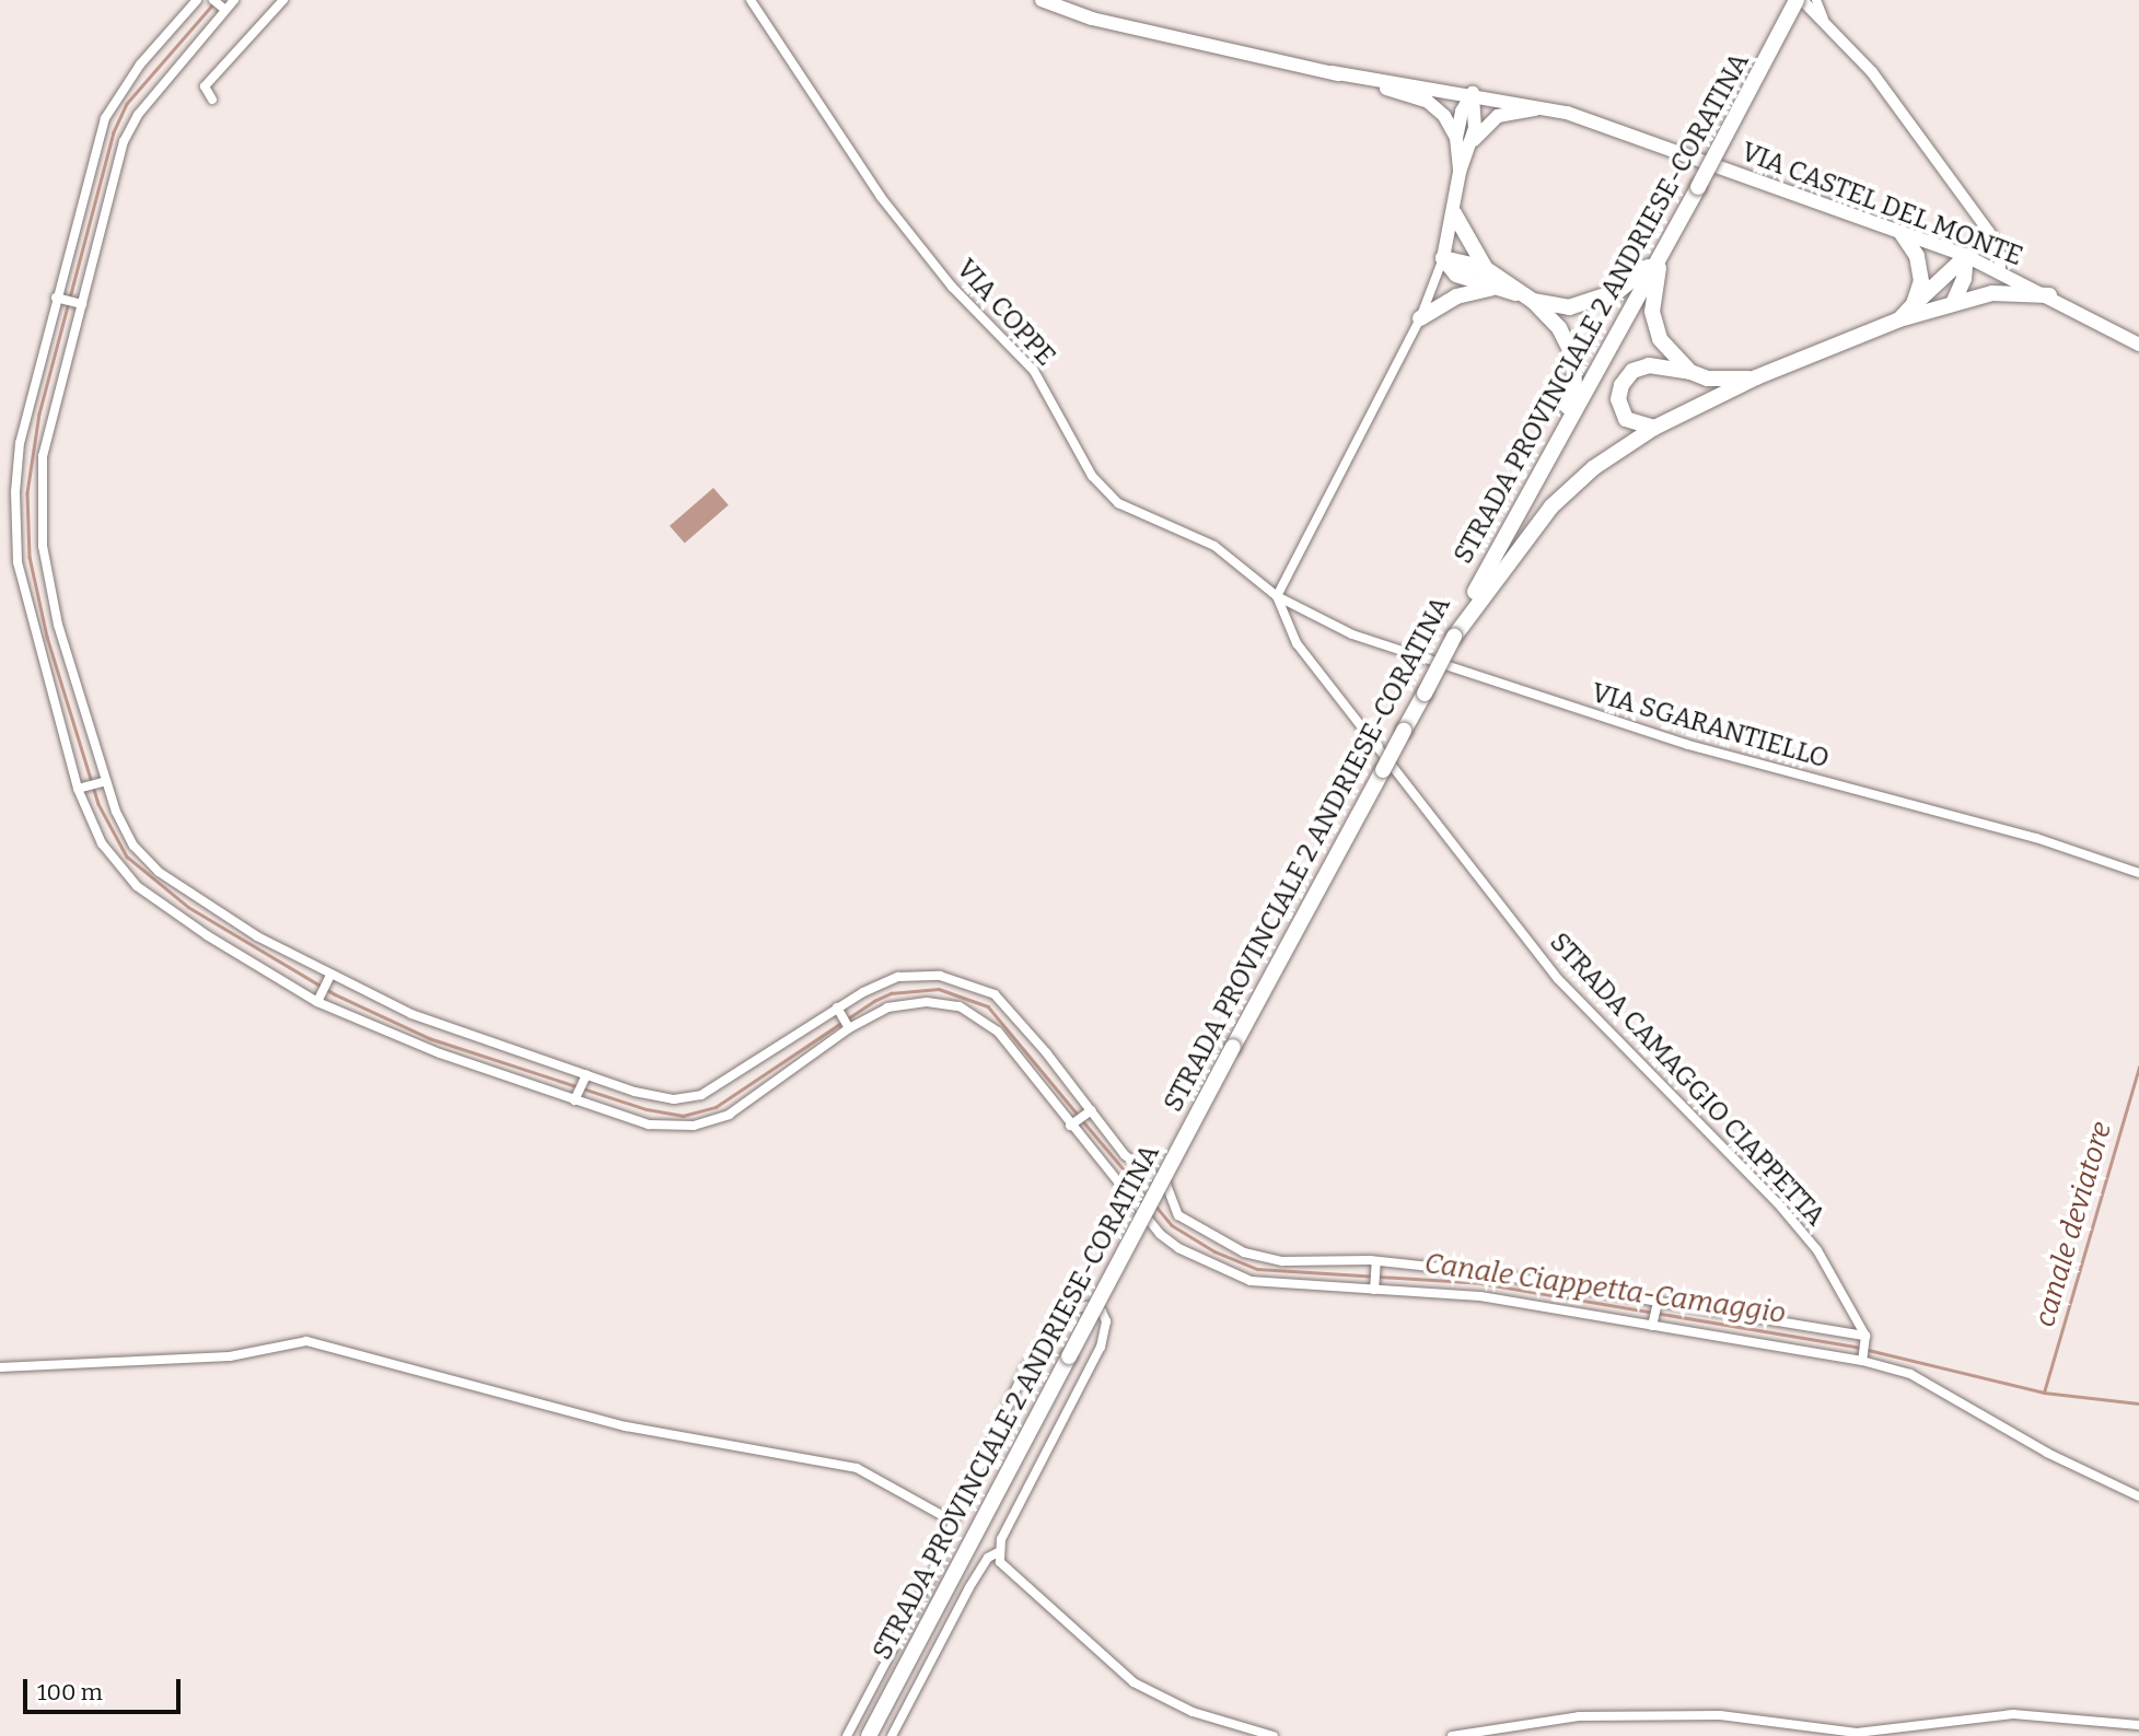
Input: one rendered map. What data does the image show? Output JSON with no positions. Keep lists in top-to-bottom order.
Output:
{
  "streets": {
    "main road": ["VIA CASTEL DEL MONTE", "STRADA PROVINCIALE 2 ANDRIESE-CORATINA"],
    "street": ["VIA COPPE", "VIA SGARANTIELLO", "STRADA CAMAGGIO CIAPPETTA"]
  },
  "crossings": [
    ["VIA COPPE", "VIA SGARANTIELLO"],
    ["VIA COPPE", "STRADA CAMAGGIO CIAPPETTA"],
    ["VIA SGARANTIELLO", "STRADA CAMAGGIO CIAPPETTA"]
  ],
  "water": ["canale deviatore", "Canale Ciappetta-Camaggio"],
  "scale_bar": "100 m"
}
